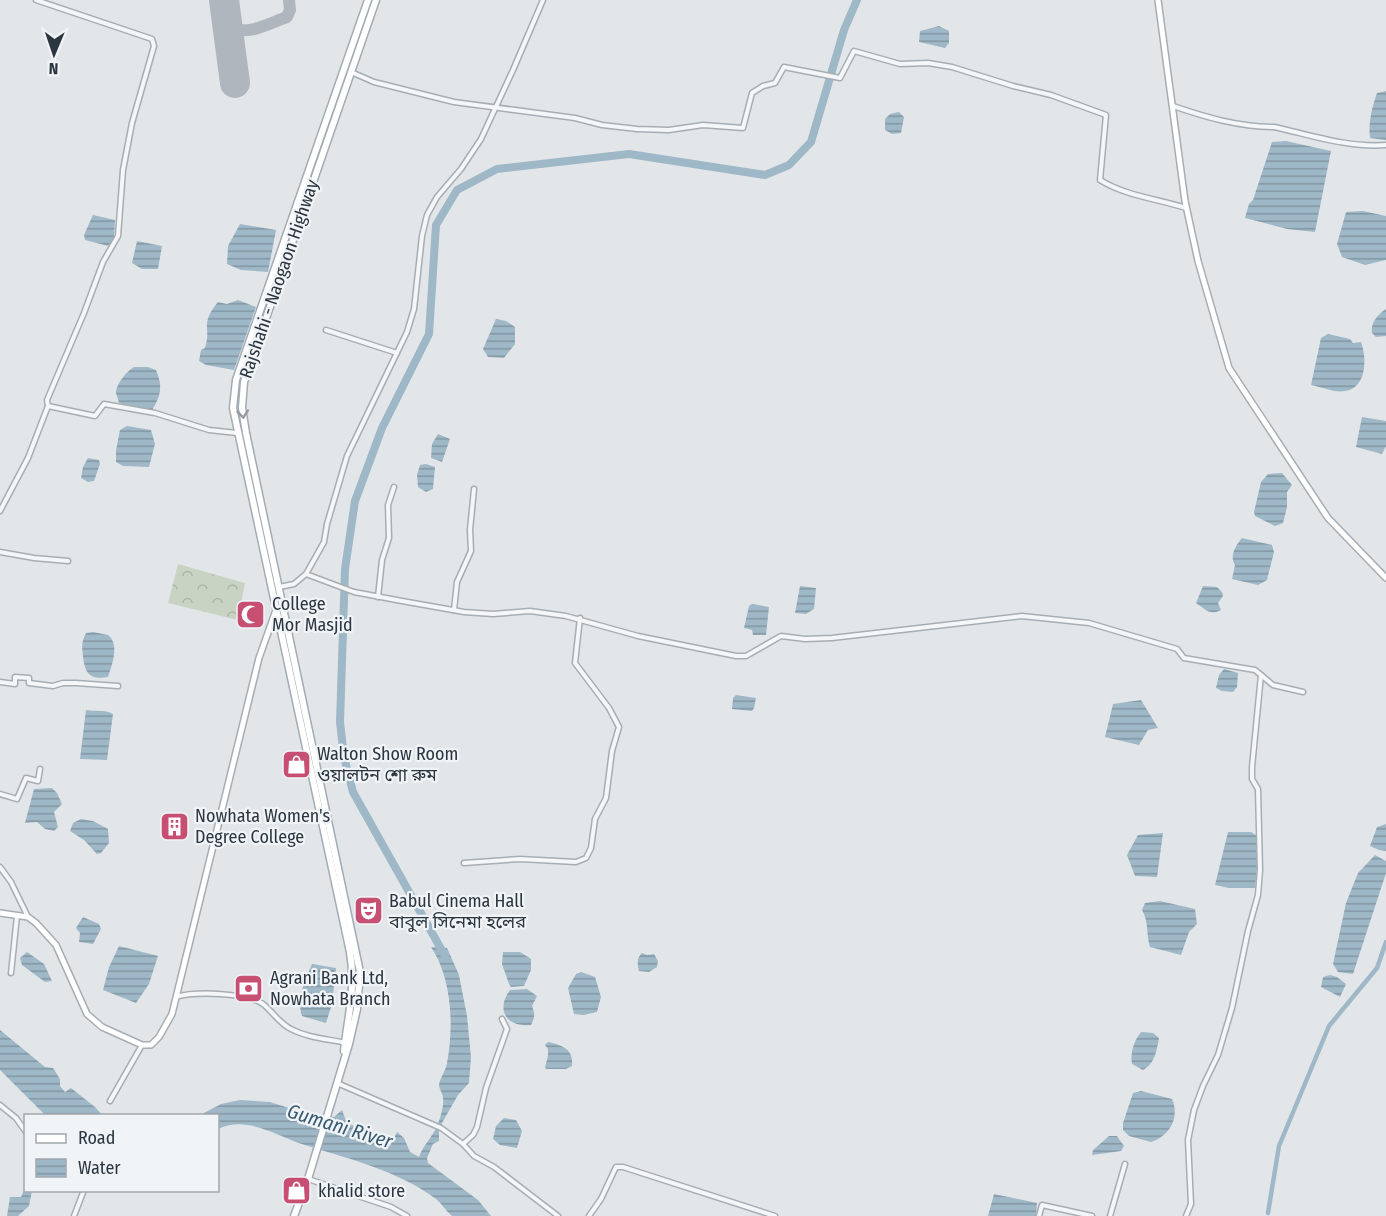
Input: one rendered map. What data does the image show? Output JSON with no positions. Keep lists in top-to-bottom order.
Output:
{
  "streets": {
    "main road": ["Rajshahi - Naogaon Highway"]
  },
  "water": ["Gumani River"],
  "places": {
    "mosque": ["College Mor Masjid"],
    "shop": ["Walton Show Room ওয়ালটন শো রুম", "khalid store"],
    "building": ["Nowhata Women's Degree College"],
    "theatre": ["Babul Cinema Hall বাবুল সিনেমা হলের"],
    "bank": ["Agrani Bank Ltd, Nowhata Branch"]
  },
  "legend": ["Road", "Water"],
  "north": "bottom"
}
